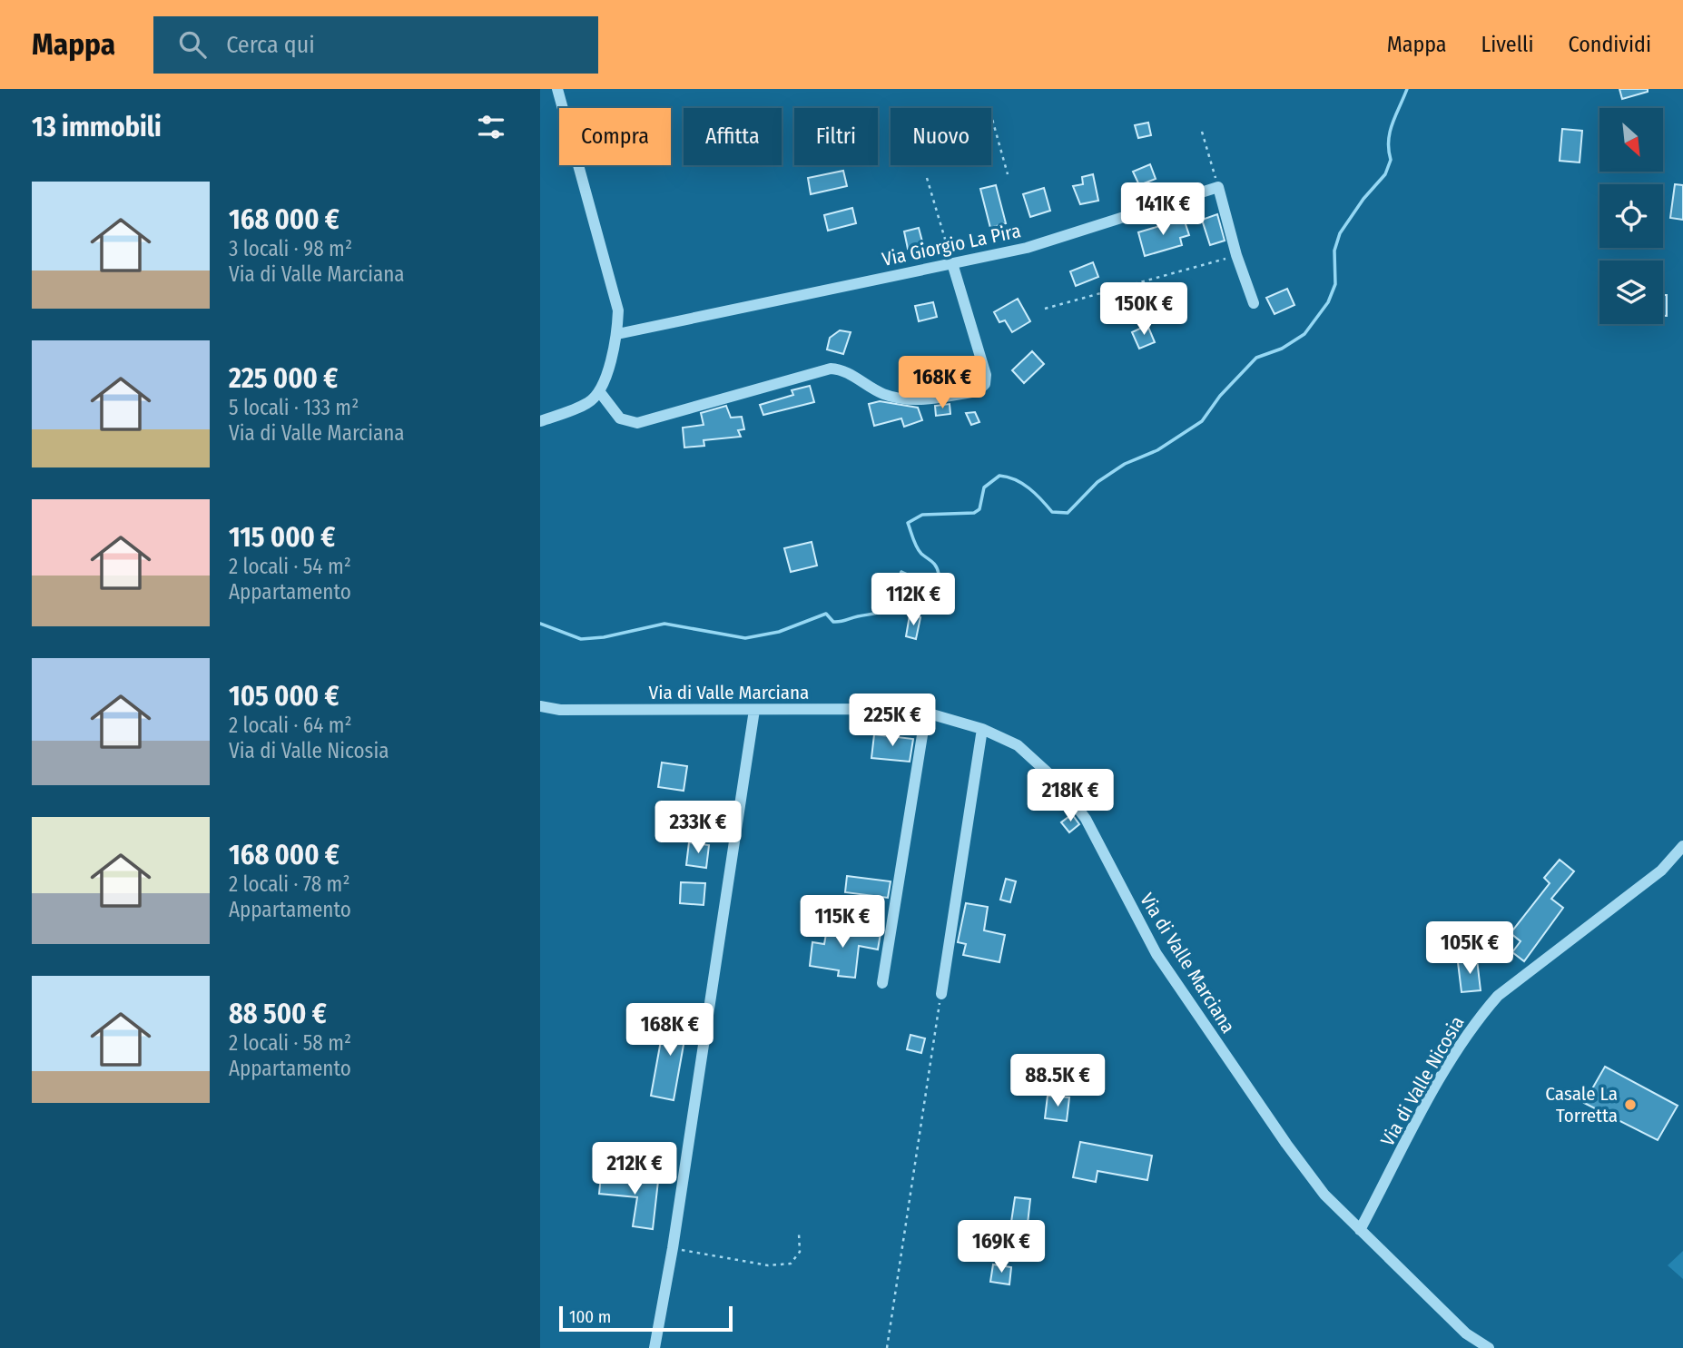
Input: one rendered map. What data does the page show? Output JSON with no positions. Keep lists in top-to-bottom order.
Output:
{
  "streets": {
    "street": ["Via Giorgio La Pira", "Via di Valle Marciana", "Via di Valle Nicosia"]
  },
  "crossings": [
    ["Via di Valle Marciana", "Via di Valle Nicosia"]
  ],
  "places": ["Casale La Torretta"],
  "scale_bar": "100 m",
  "north": "bottom right",
  "page": {
    "header": "Mappa",
    "search": "Cerca qui",
    "nav": ["Mappa", "Livelli", "Condividi"],
    "heading": "13 immobili",
    "chip": [
      "Compra",
      "Affitta",
      "Filtri",
      "Nuovo"
    ],
    "list": [
      {
        "name": "168 000 €",
        "note": "3 locali · 98 m² · Via di Valle Marciana"
      },
      {
        "name": "225 000 €",
        "note": "5 locali · 133 m² · Via di Valle Marciana"
      },
      {
        "name": "115 000 €",
        "note": "2 locali · 54 m² · Appartamento"
      },
      {
        "name": "105 000 €",
        "note": "2 locali · 64 m² · Via di Valle Nicosia"
      },
      {
        "name": "168 000 €",
        "note": "2 locali · 78 m² · Appartamento"
      },
      {
        "name": "88 500 €",
        "note": "2 locali · 58 m² · Appartamento"
      }
    ],
    "price": [
      "141K €",
      "150K €",
      "168K €",
      "112K €",
      "225K €",
      "218K €",
      "233K €",
      "115K €",
      "105K €",
      "168K €",
      "88.5K €",
      "212K €",
      "169K €"
    ],
    "scale": "100 m"
  }
}
